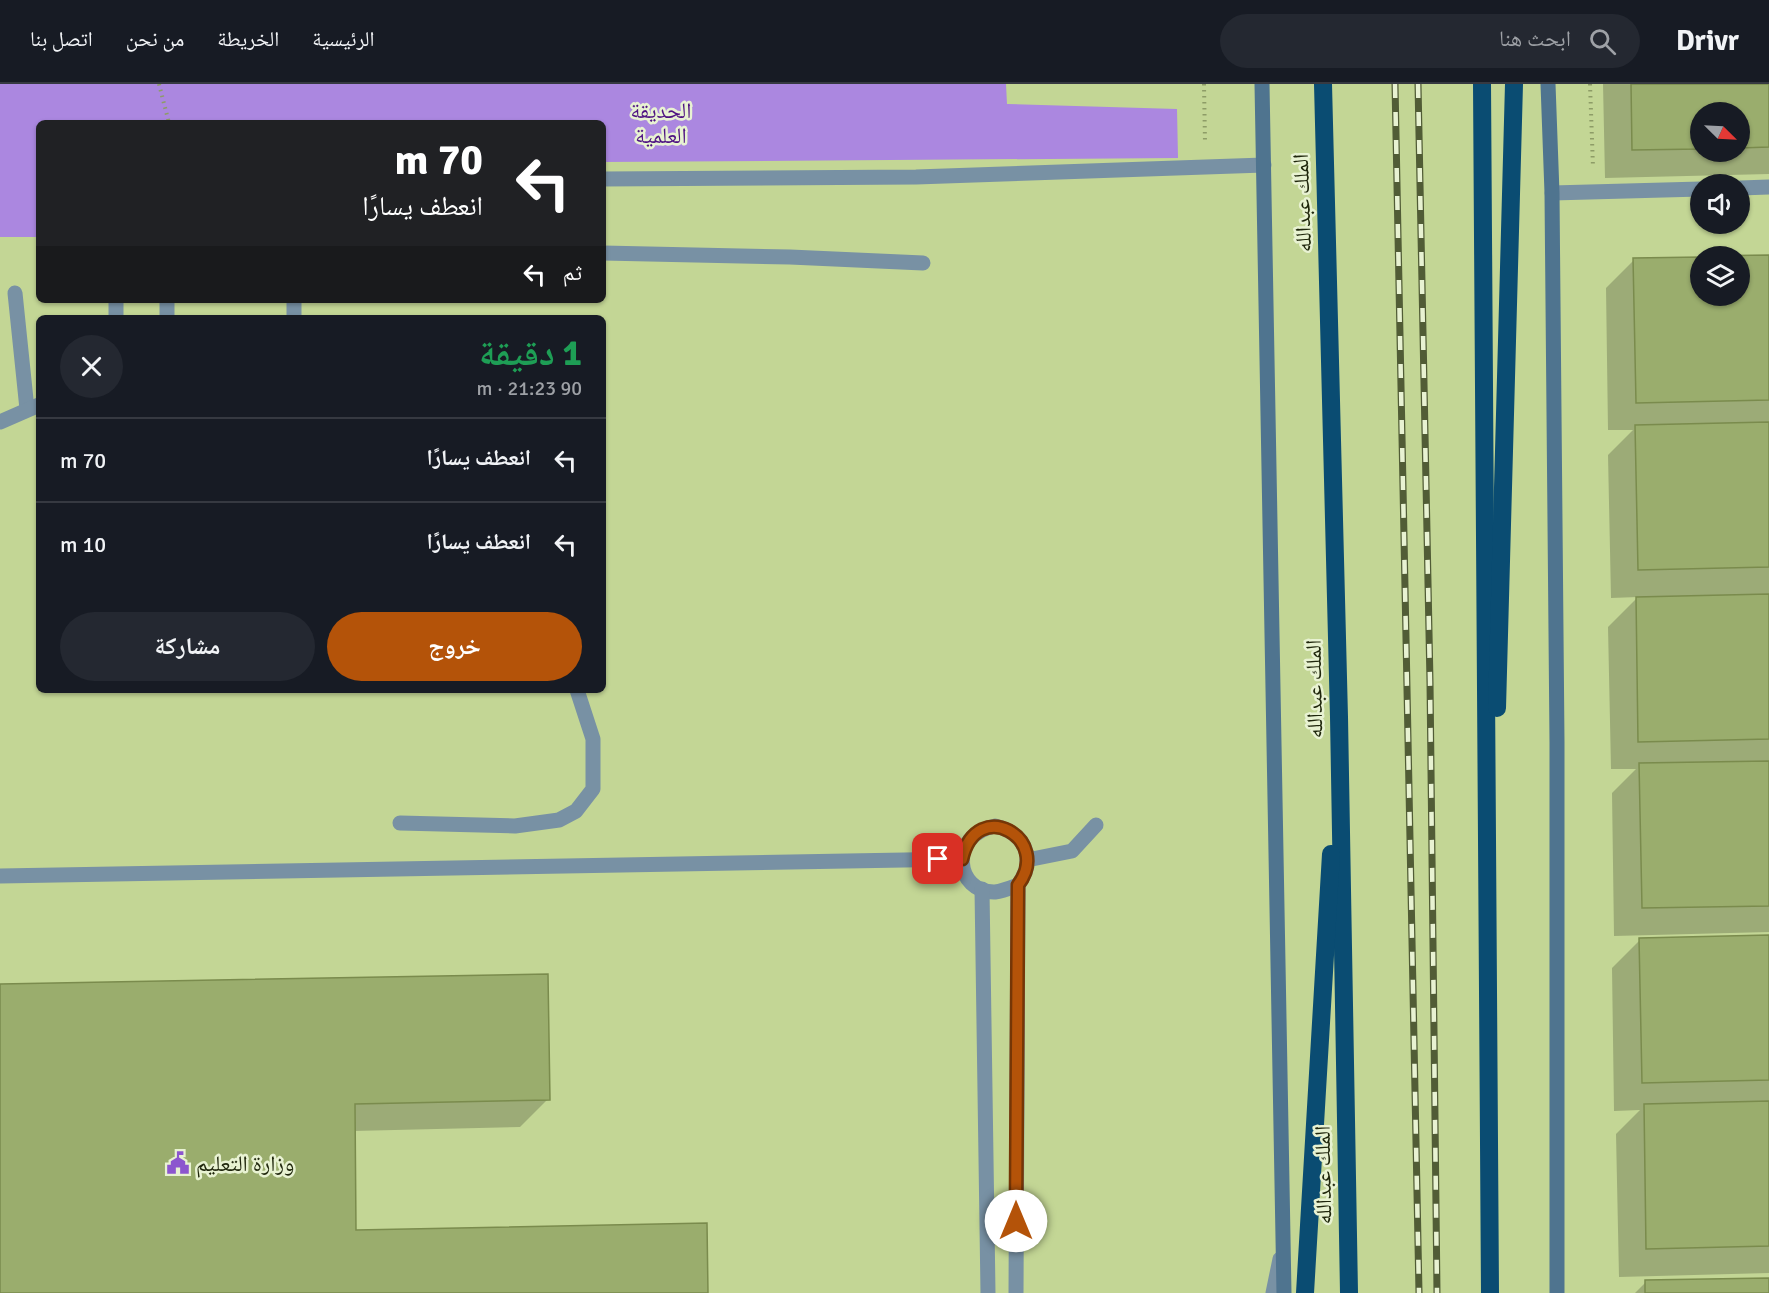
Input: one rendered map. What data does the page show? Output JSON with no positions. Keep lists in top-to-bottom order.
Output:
{
  "streets": {
    "highway": ["الملك عبدالله"]
  },
  "parks": ["الحديقة العلمية"],
  "places": {
    "public building": ["وزارة التعليم"]
  },
  "north": "bottom right",
  "page": {
    "header": "Drivr",
    "search": "ابحث هنا",
    "nav": [
      "الرئيسية",
      "الخريطة",
      "من نحن",
      "اتصل بنا"
    ],
    "turn": ["70 m", "انعطف يسارًا"],
    "then": "ثم",
    "heading": ["1 دقيقة", "90 m · 21:23"],
    "list": [
      {
        "name": "انعطف يسارًا",
        "value": "70 m"
      },
      {
        "name": "انعطف يسارًا",
        "value": "10 m"
      }
    ],
    "buttons": ["خروج", "مشاركة"]
  }
}
